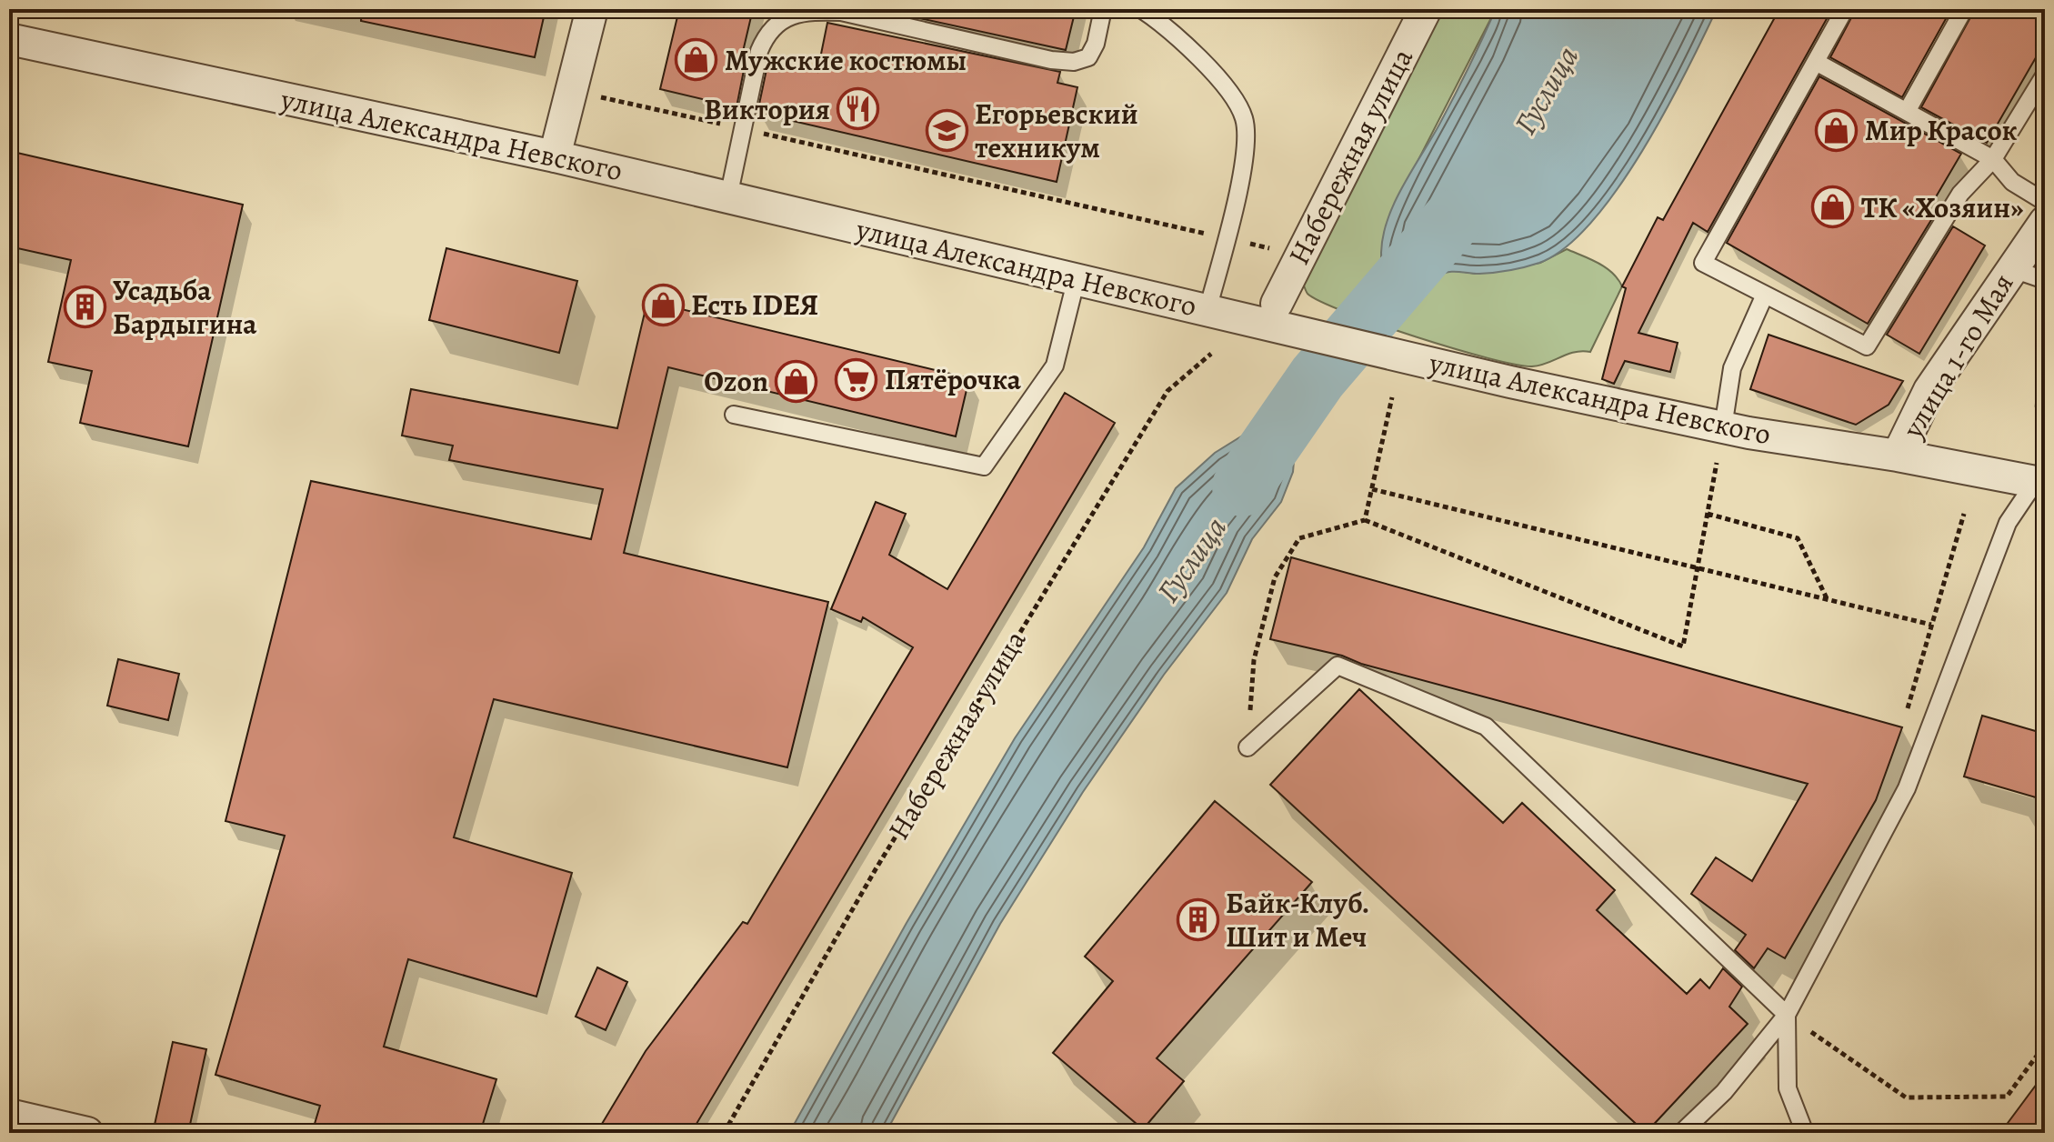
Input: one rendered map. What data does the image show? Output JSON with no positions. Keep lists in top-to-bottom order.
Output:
{
  "streets": {
    "street": ["улица Александра Невского", "Набережная улица", "улица 1-го Мая"]
  },
  "crossings": [
    ["улица Александра Невского", "Набережная улица"],
    ["улица Александра Невского", "улица 1-го Мая"]
  ],
  "water": ["Гуслица"],
  "places": {
    "shop": [
      "Мужские костюмы",
      "Мир Красок",
      "ТК «Хозяин»",
      "Есть IDЕЯ",
      "Ozon"
    ],
    "restaurant": ["Виктория"],
    "school or university": ["Егорьевский техникум"],
    "building": ["Усадьба Бардыгина", "Байк-Клуб. Шит и Меч"],
    "supermarket": ["Пятёрочка"]
  }
}
